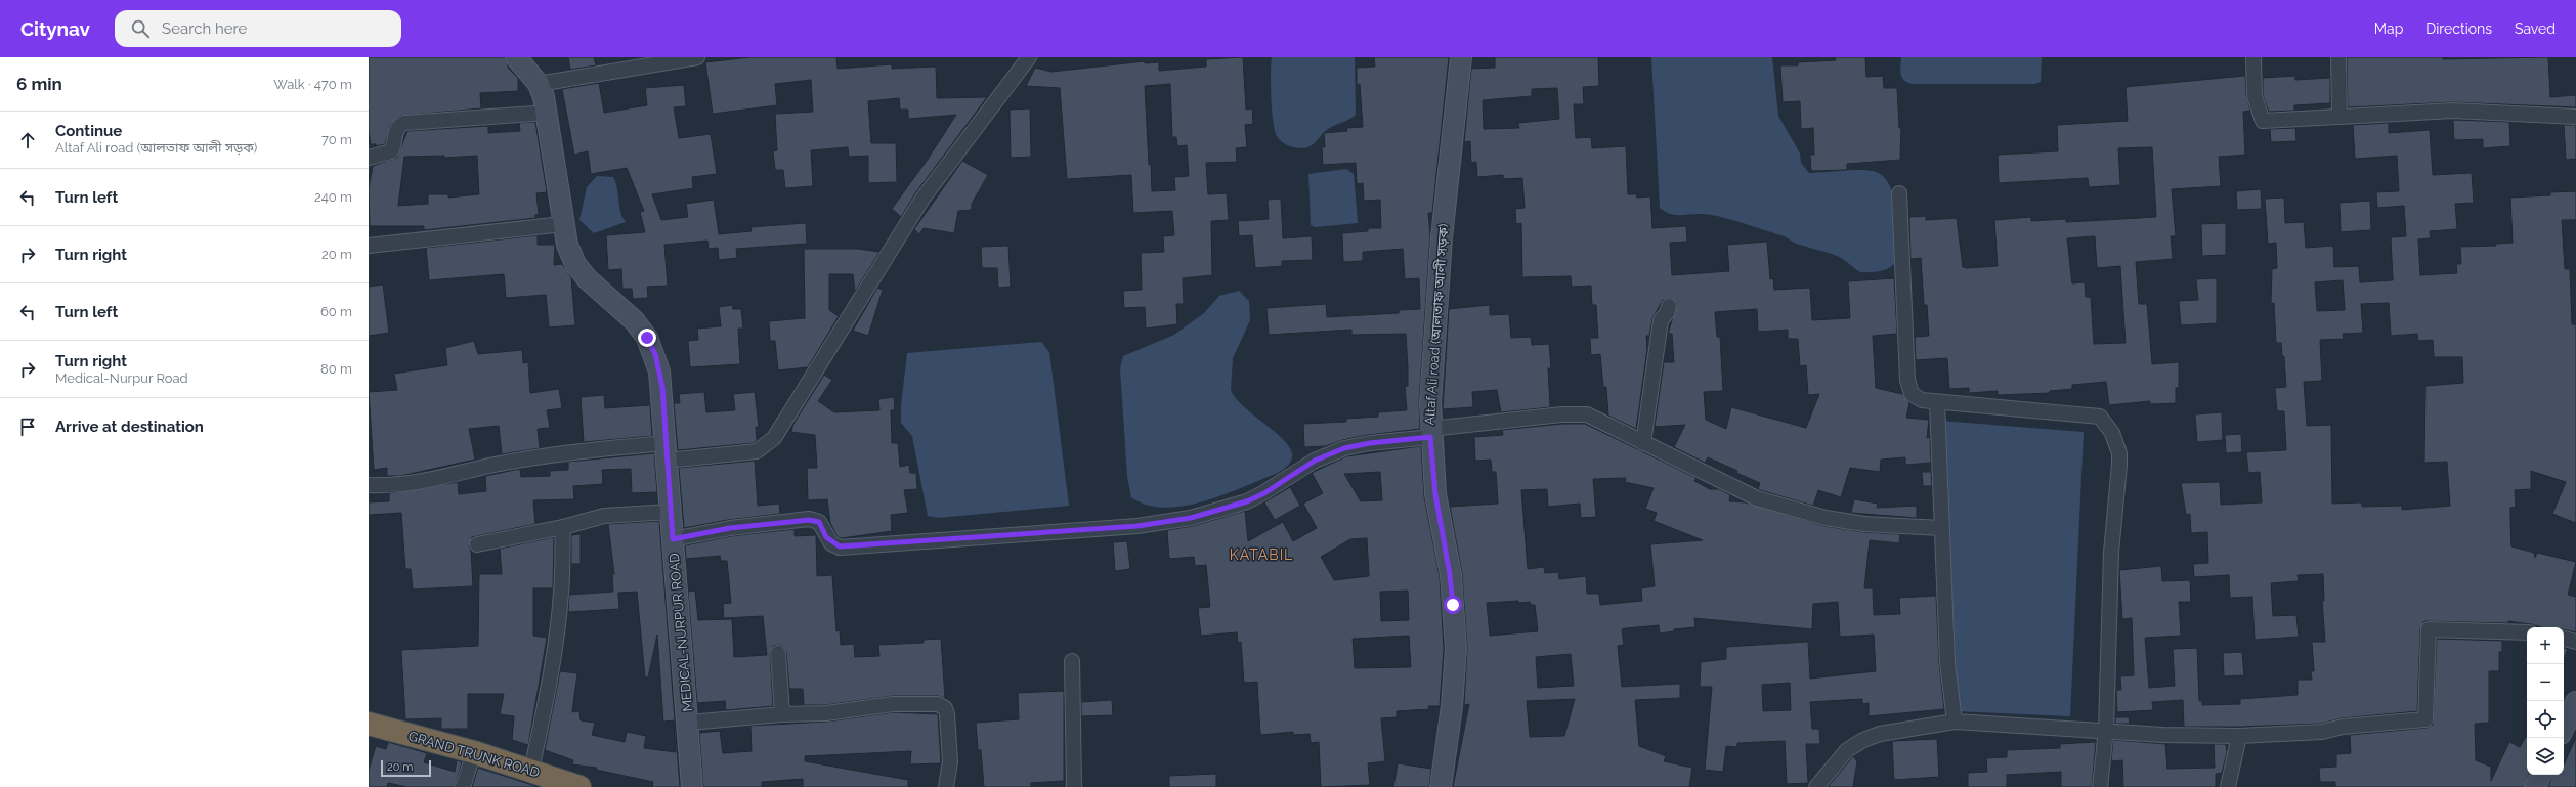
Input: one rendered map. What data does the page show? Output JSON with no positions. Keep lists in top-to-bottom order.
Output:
{
  "streets": {
    "highway": ["GRAND TRUNK ROAD"],
    "street": ["Altaf Ali road (আলতাফ আলী সড়ক)", "MEDICAL-NURPUR ROAD"]
  },
  "districts": ["KATABIL"],
  "scale_bar": "20 m",
  "page": {
    "header": "Citynav",
    "search": "Search here",
    "nav": ["Map", "Directions", "Saved"],
    "heading": ["6 min", "Walk · 470 m"],
    "list": [
      ["Continue", "Altaf Ali road (আলতাফ আলী সড়ক)", "70 m"],
      ["Turn left", "240 m"],
      ["Turn right", "20 m"],
      ["Turn left", "60 m"],
      ["Turn right", "Medical-Nurpur Road", "80 m"],
      "Arrive at destination"
    ],
    "map_buttons": ["+", "−"],
    "scale": "20 m"
  }
}
